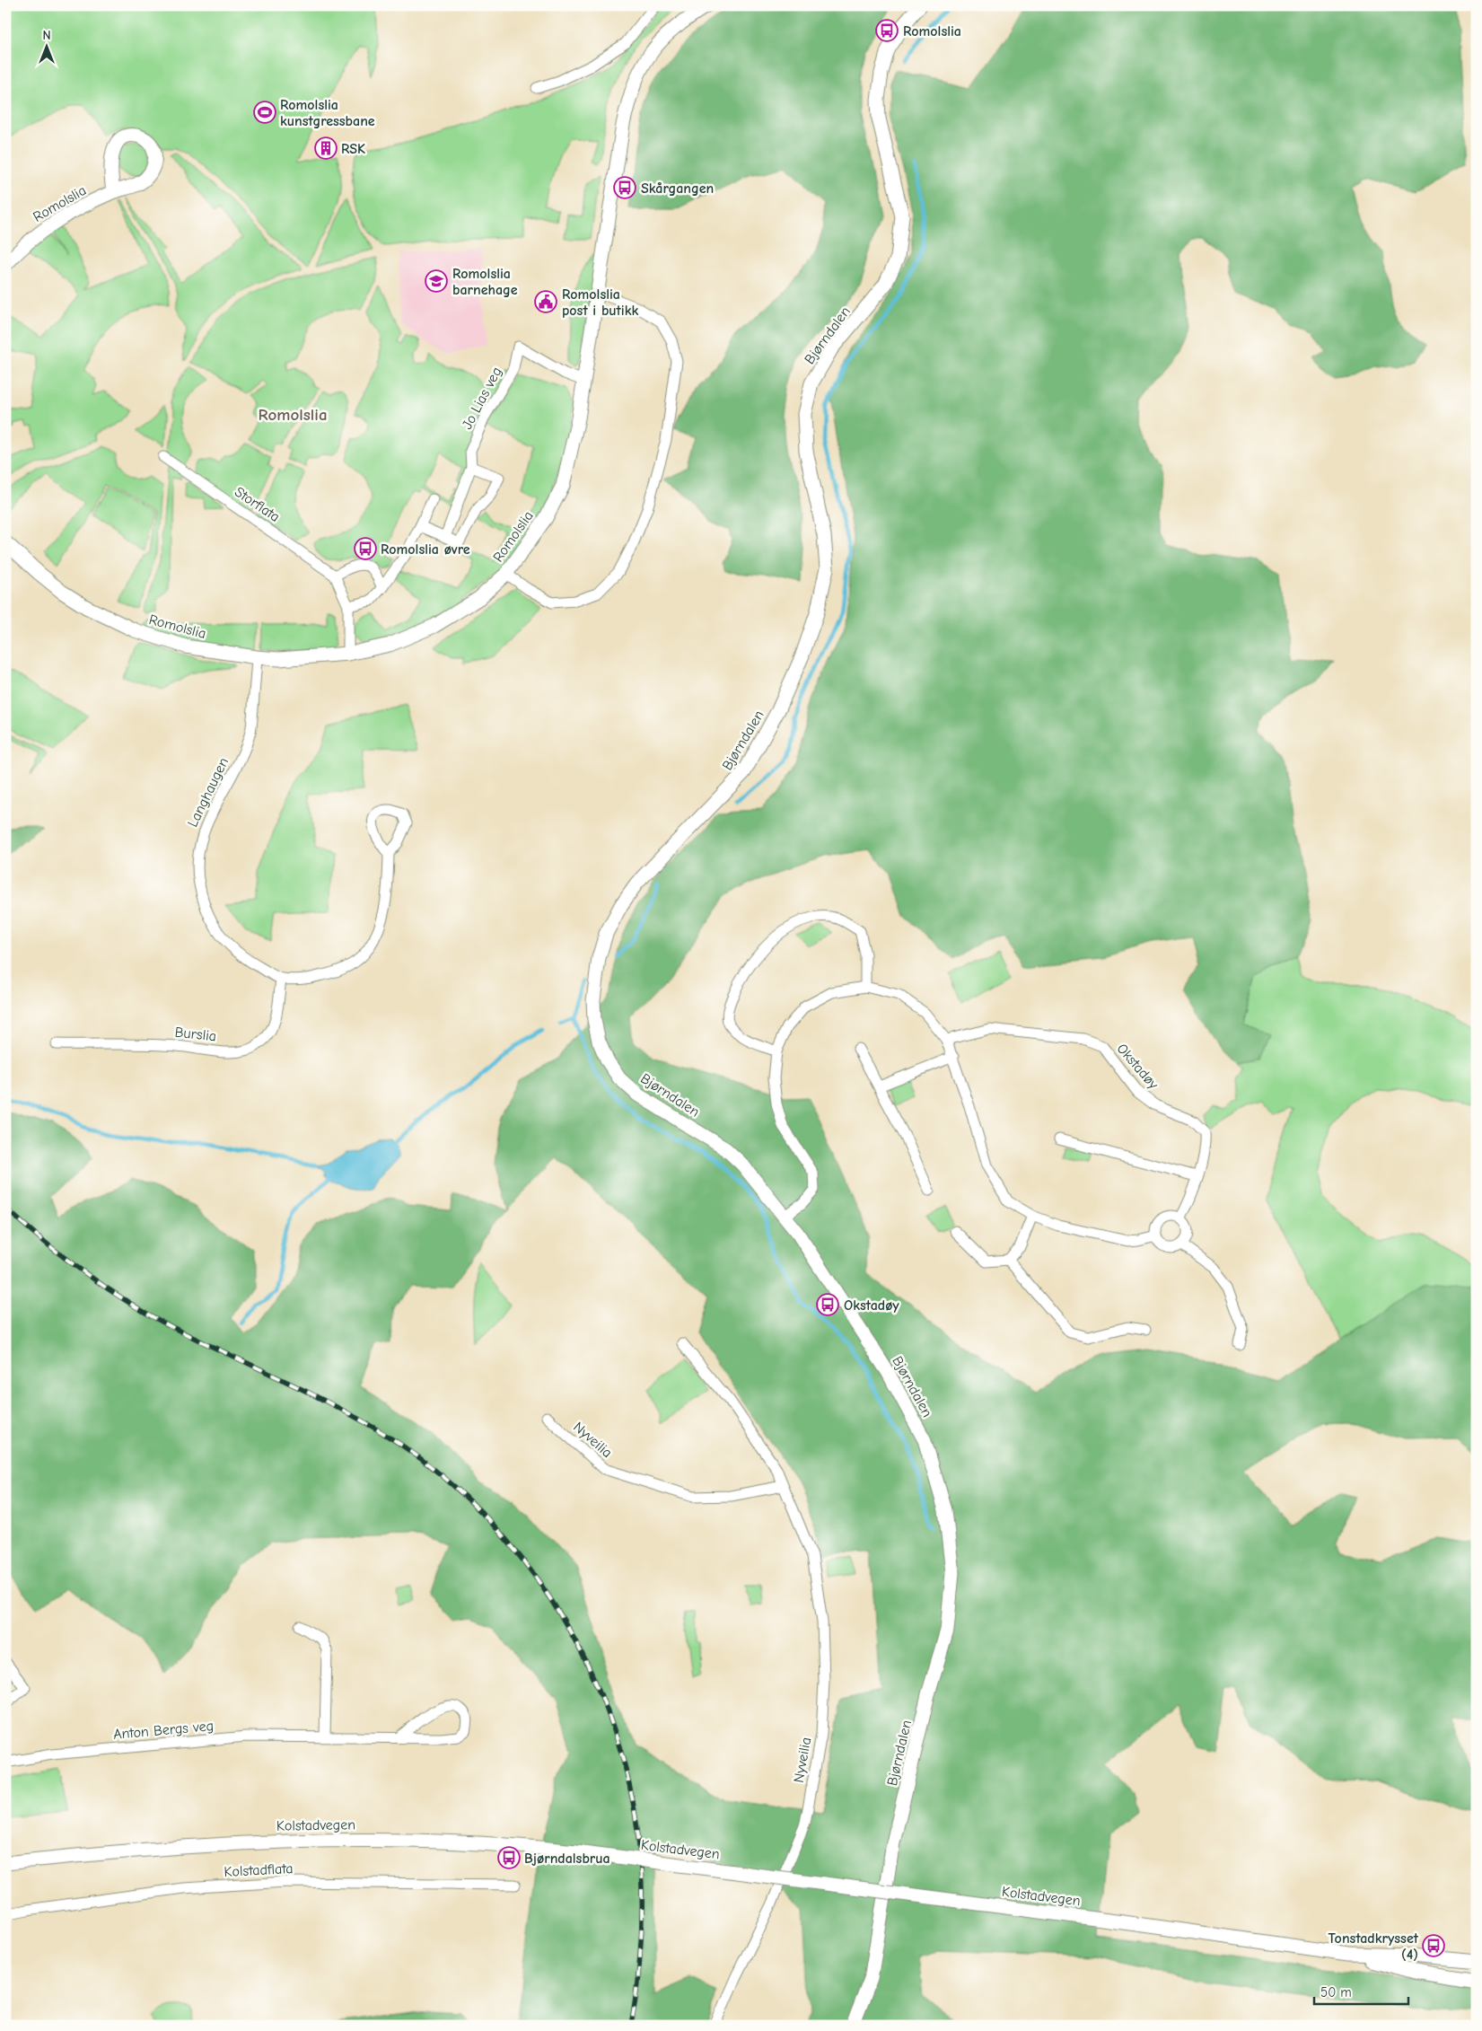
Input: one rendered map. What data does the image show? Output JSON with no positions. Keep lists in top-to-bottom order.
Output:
{
  "streets": {
    "main road": ["Romolslia", "Bjørndalen", "Kolstadvegen"],
    "street": [
      "Jo Lias veg",
      "Storflata",
      "Langhaugen",
      "Burslia",
      "Okstadøy",
      "Nyveilia",
      "Anton Bergs veg",
      "Kolstadflata"
    ]
  },
  "crossings": [
    ["Romolslia", "Jo Lias veg"],
    ["Romolslia", "Langhaugen"],
    ["Langhaugen", "Burslia"]
  ],
  "districts": ["Romolslia"],
  "places": {
    "bus stop": [
      "Romolslia",
      "Skårgangen",
      "Romolslia øvre",
      "Okstadøy",
      "Bjørndalsbrua",
      "Tonstadkrysset (4)"
    ],
    "sports": ["Romolslia kunstgressbane"],
    "building": ["RSK"],
    "school or university": ["Romolslia barnehage"],
    "public building": ["Romolslia post i butikk"]
  },
  "scale_bar": "50 m",
  "north": "top"
}
